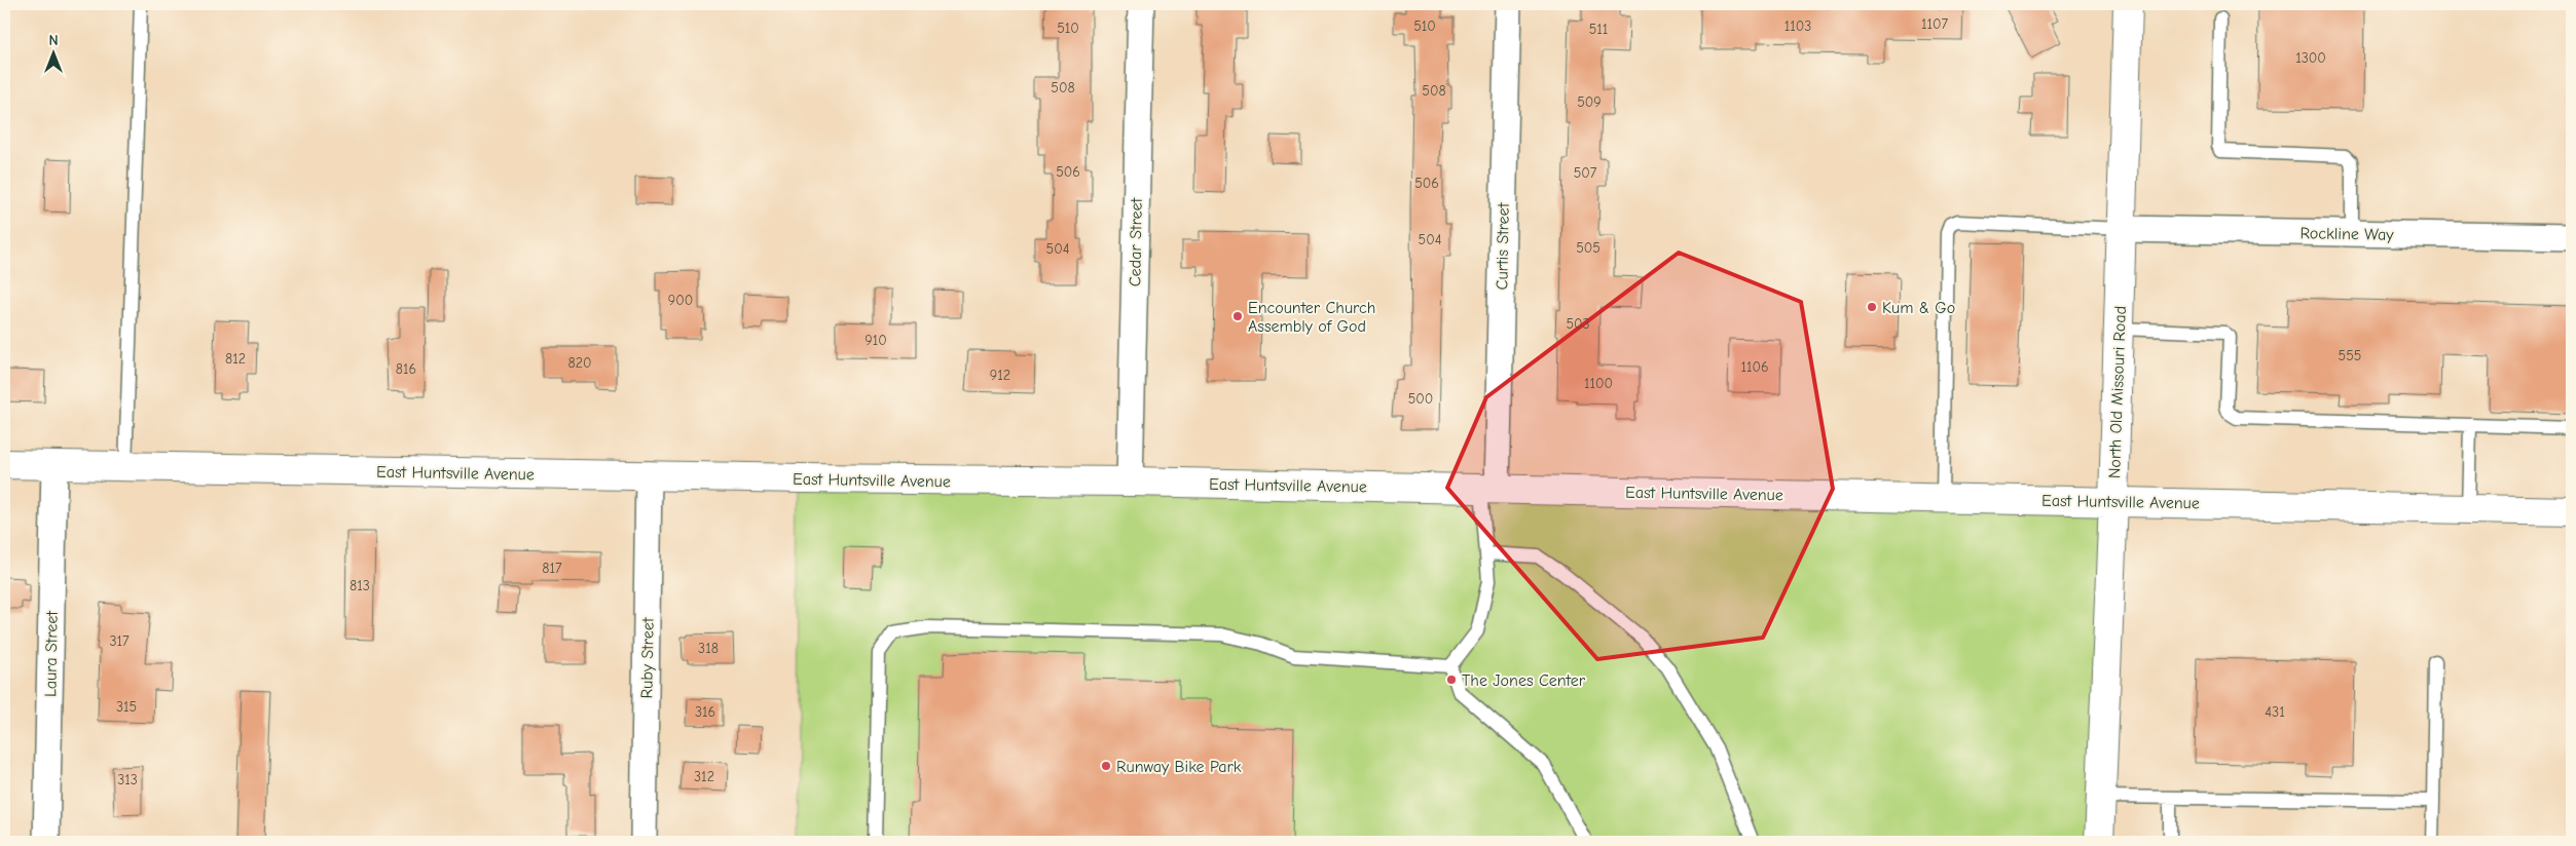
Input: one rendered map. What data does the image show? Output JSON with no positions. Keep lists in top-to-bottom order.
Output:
{
  "streets": {
    "main road": ["North Old Missouri Road", "East Huntsville Avenue"],
    "street": [
      "Rockline Way",
      "Cedar Street",
      "Curtis Street",
      "Laura Street",
      "Ruby Street"
    ]
  },
  "crossings": [
    ["Rockline Way", "North Old Missouri Road"],
    ["Cedar Street", "East Huntsville Avenue"],
    ["Curtis Street", "East Huntsville Avenue"],
    ["North Old Missouri Road", "East Huntsville Avenue"],
    ["East Huntsville Avenue", "Laura Street"],
    ["East Huntsville Avenue", "Ruby Street"]
  ],
  "places": [
    "Kum & Go",
    "Encounter Church Assembly of God",
    "The Jones Center",
    "Runway Bike Park"
  ],
  "house_numbers": [
    "1107",
    "510",
    "1103",
    "510",
    "511",
    "1300",
    "508",
    "508",
    "509",
    "506",
    "507",
    "506",
    "504",
    "505",
    "504",
    "900",
    "503",
    "910",
    "555",
    "812",
    "820",
    "1106",
    "816",
    "912",
    "1100",
    "500",
    "817",
    "813",
    "317",
    "318",
    "315",
    "316",
    "431",
    "312",
    "313"
  ],
  "north": "top"
}
